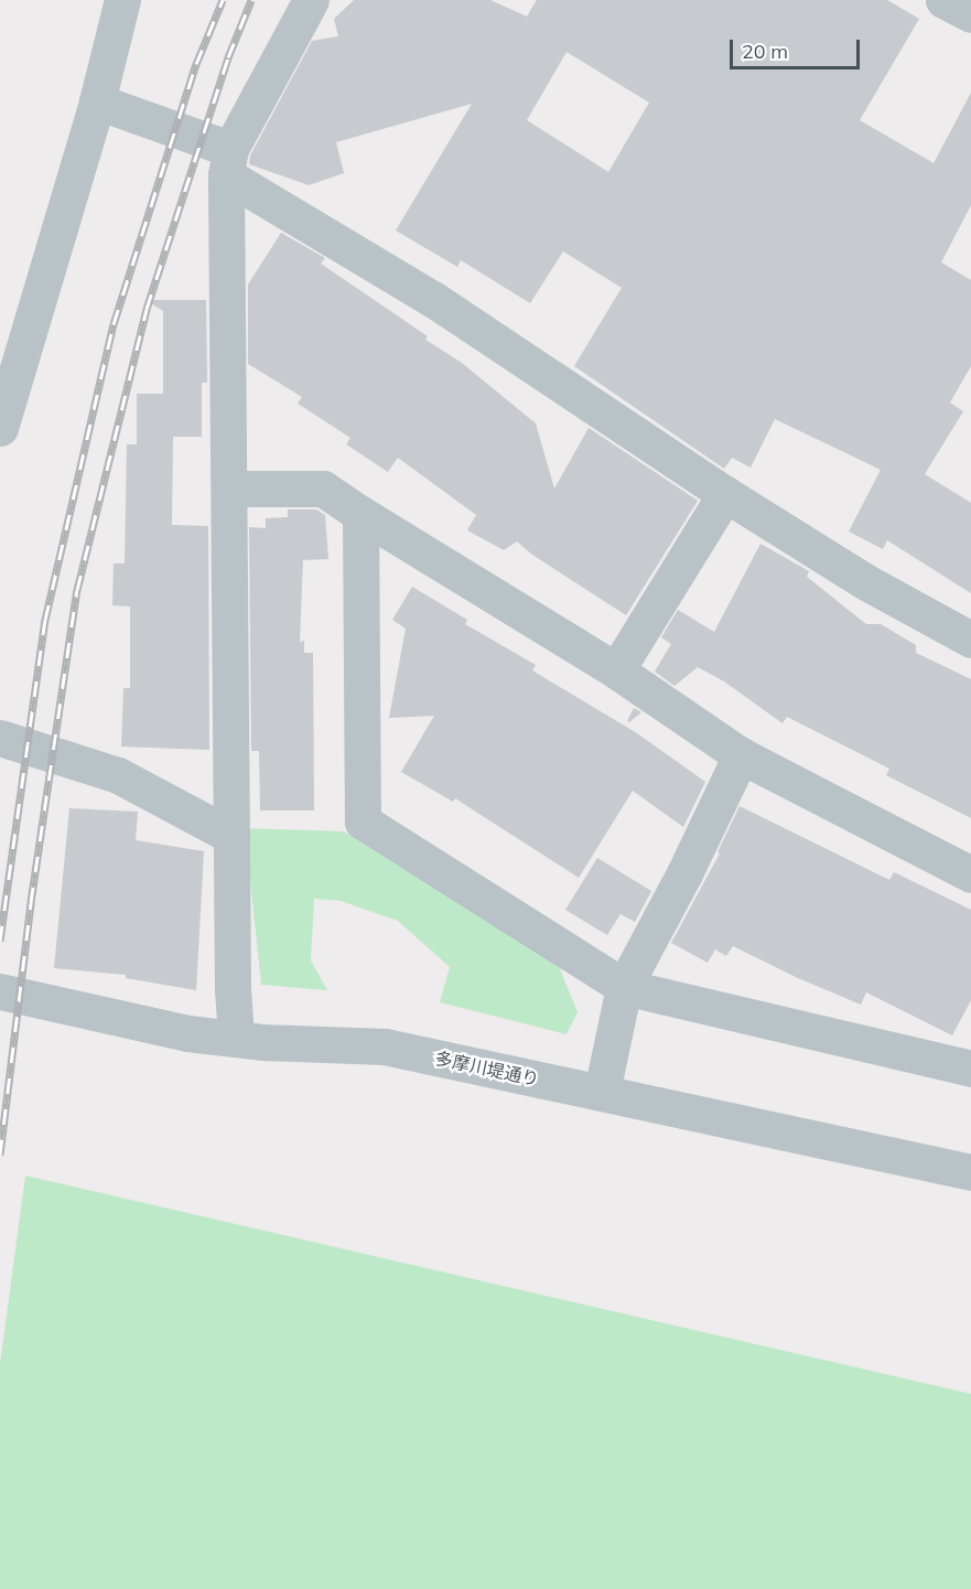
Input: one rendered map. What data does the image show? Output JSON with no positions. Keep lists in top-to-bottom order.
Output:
{
  "streets": {
    "street": ["多摩川堤通り"]
  },
  "scale_bar": "20 m"
}
